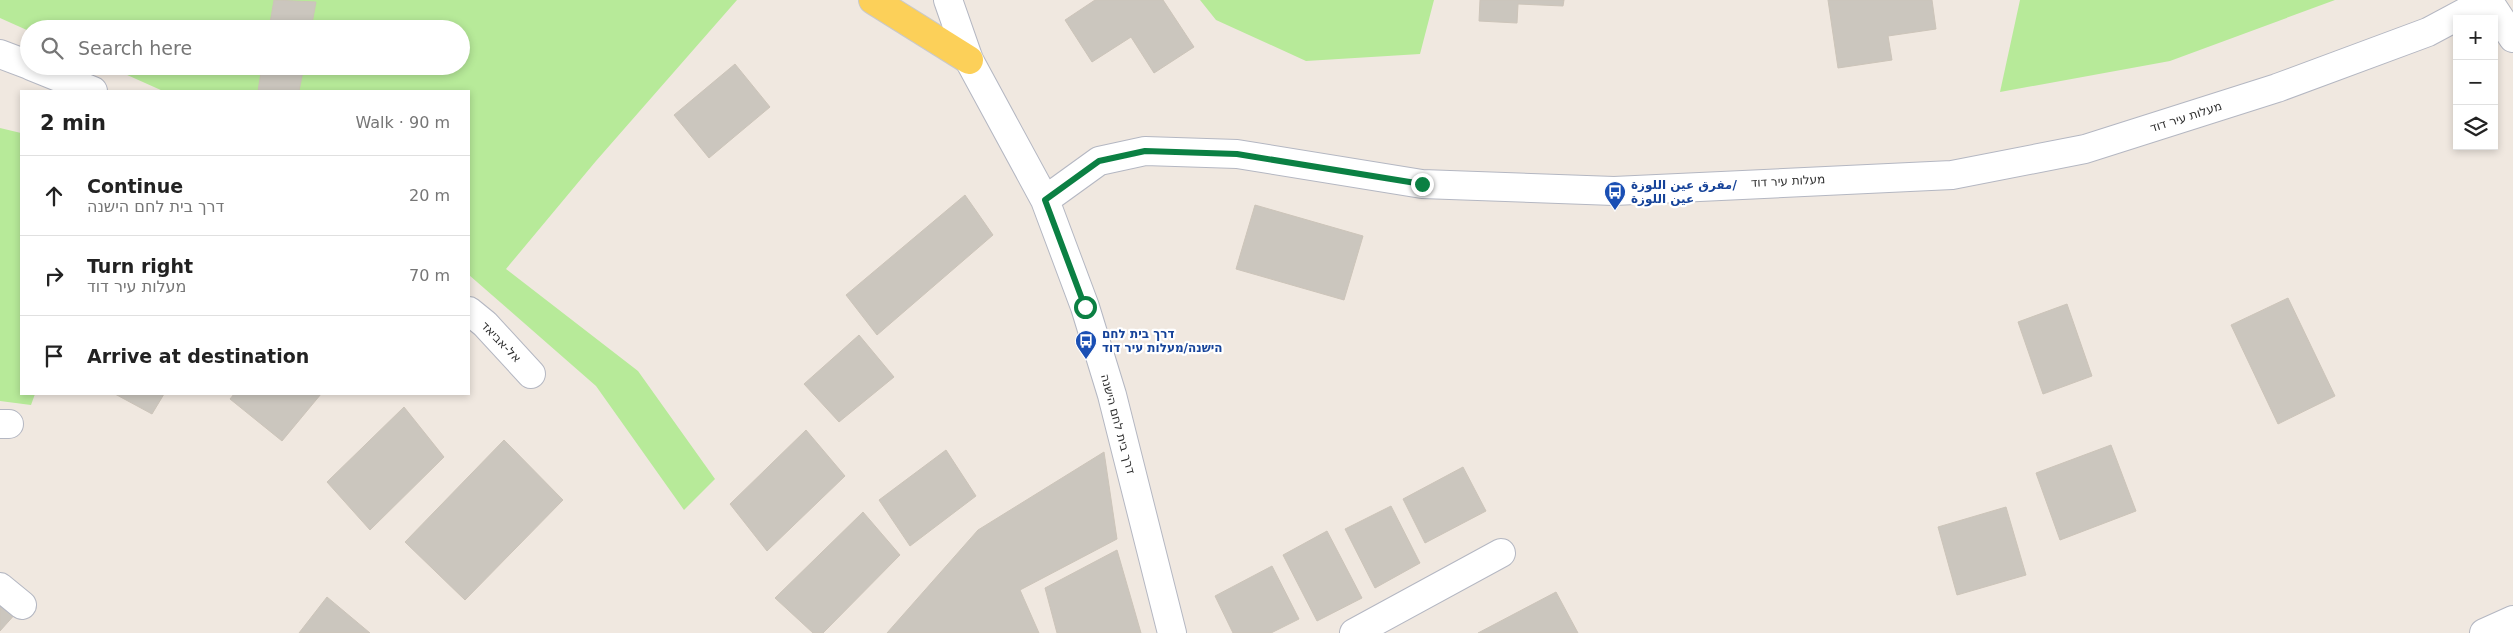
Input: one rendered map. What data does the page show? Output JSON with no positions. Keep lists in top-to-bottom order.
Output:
{
  "streets": {
    "street": ["מעלות עיר דוד", "אל-אביאד", "דרך בית לחם הישנה"]
  },
  "crossings": [
    ["מעלות עיר דוד", "דרך בית לחם הישנה"]
  ],
  "places": {
    "bus stop": ["مفرق عين اللوزة/ عين اللوزة", "דרך בית לחם הישנה/מעלות עיר דוד"]
  },
  "page": {
    "map_buttons": ["+", "−"],
    "search": "Search here",
    "heading": ["2 min", "Walk · 90 m"],
    "list": [
      ["Continue", "דרך בית לחם הישנה", "20 m"],
      ["Turn right", "מעלות עיר דוד", "70 m"],
      "Arrive at destination"
    ]
  }
}
